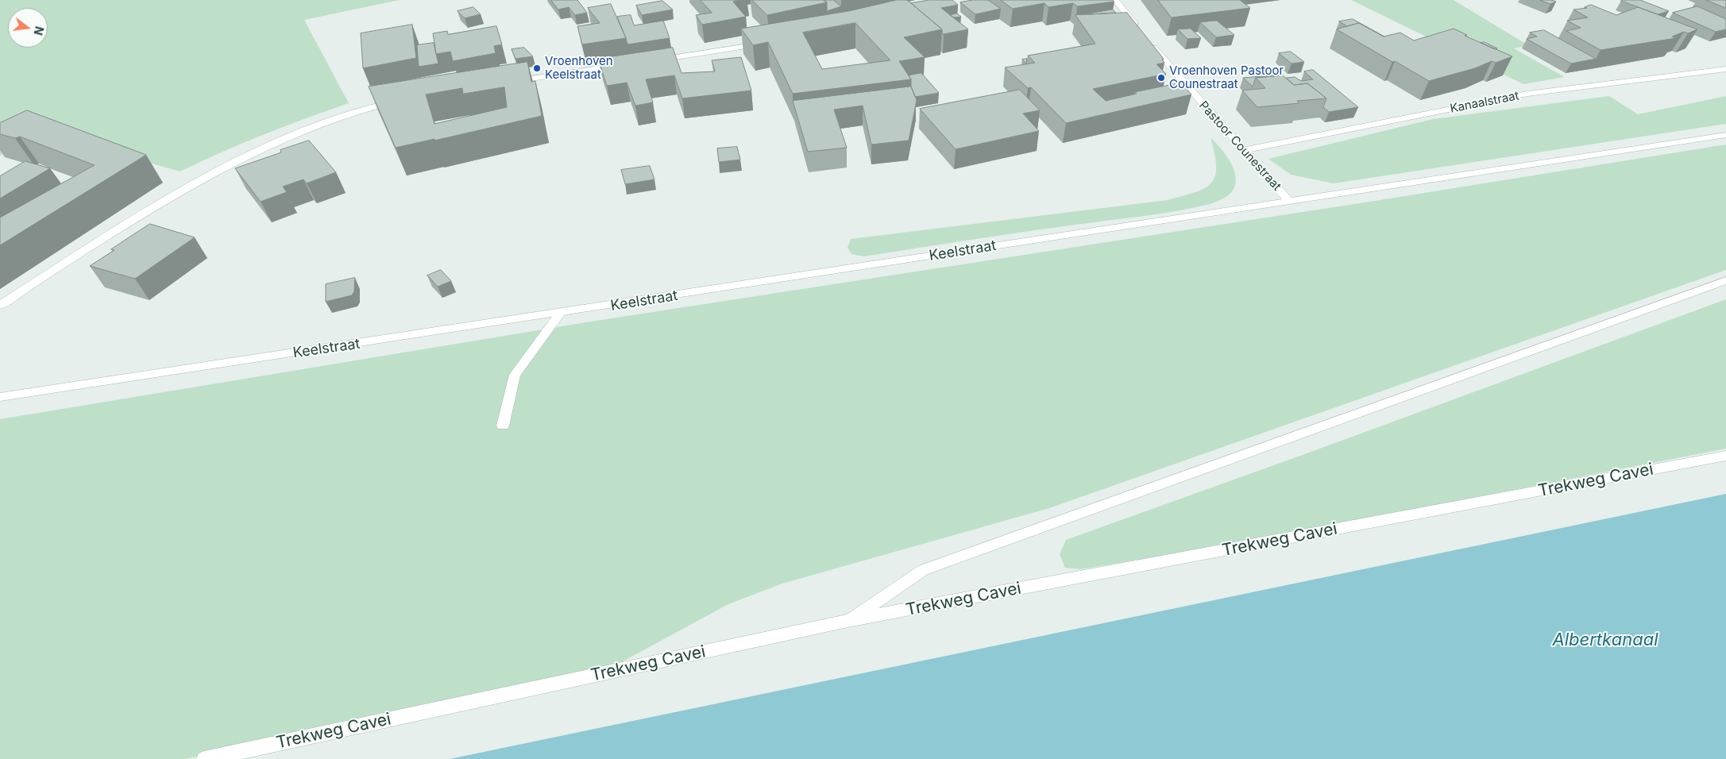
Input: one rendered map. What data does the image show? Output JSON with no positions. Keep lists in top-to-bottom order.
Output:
{
  "streets": {
    "street": [
      "Kanaalstraat",
      "Pastoor Counestraat",
      "Keelstraat",
      "Trekweg Cavei"
    ]
  },
  "crossings": [
    ["Kanaalstraat", "Pastoor Counestraat"],
    ["Pastoor Counestraat", "Keelstraat"]
  ],
  "water": ["Albertkanaal"],
  "places": ["Vroenhoven Keelstraat", "Vroenhoven Pastoor Counestraat"],
  "north": "right"
}
